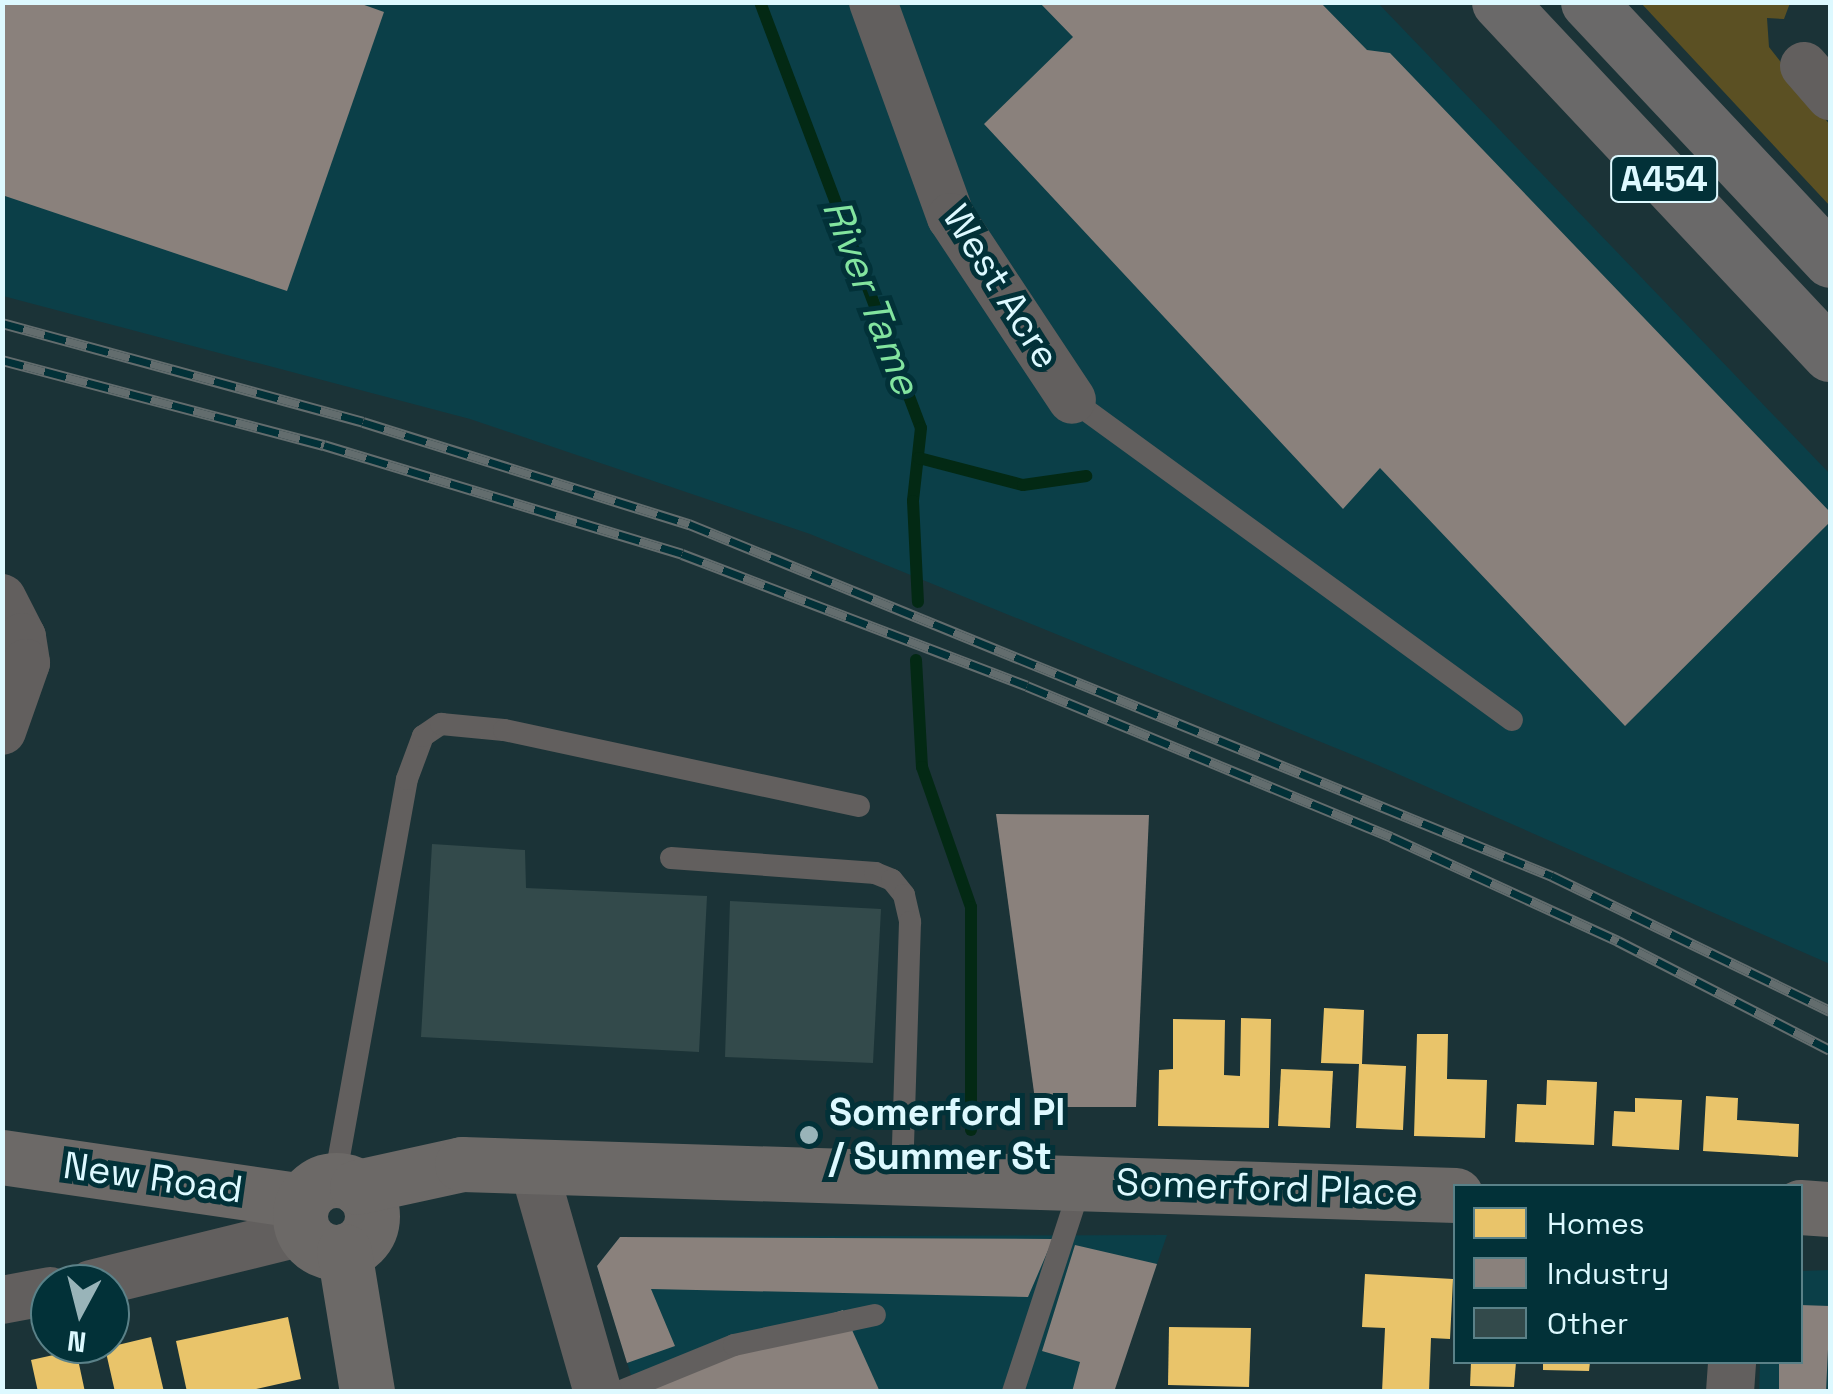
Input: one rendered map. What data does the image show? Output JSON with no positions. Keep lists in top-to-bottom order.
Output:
{
  "streets": {
    "highway": ["A454"],
    "main road": ["New Road", "Somerford Place"],
    "street": ["West Acre"]
  },
  "water": ["River Tame"],
  "places": ["Somerford Pl / Summer St"],
  "legend": ["Homes", "Industry", "Other"],
  "north": "bottom"
}
